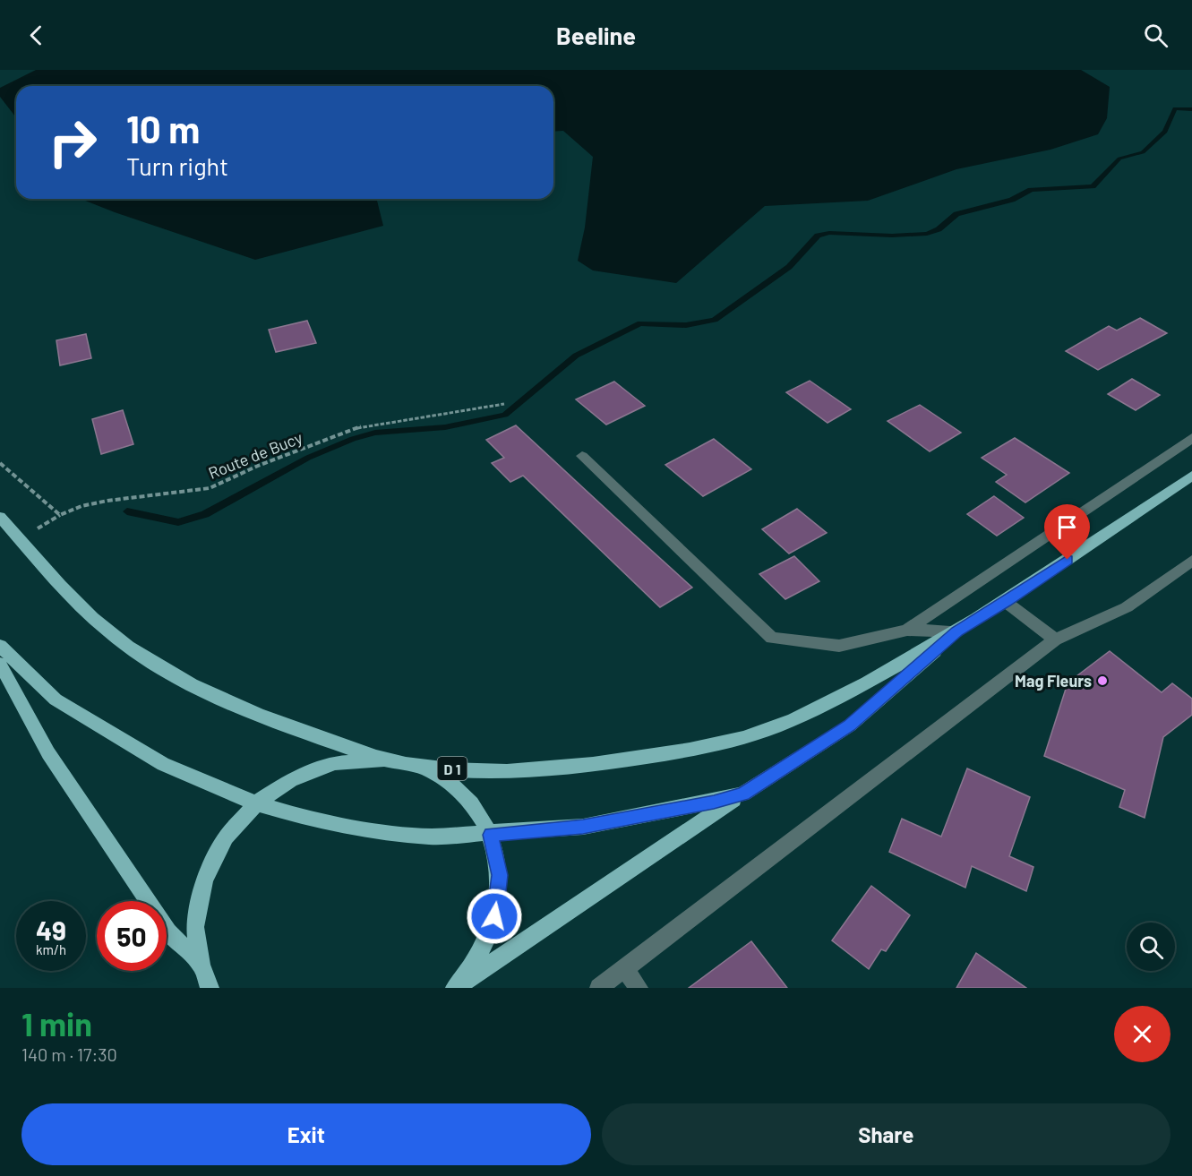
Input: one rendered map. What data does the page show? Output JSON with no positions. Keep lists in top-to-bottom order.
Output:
{
  "streets": {
    "main road": ["D 1"],
    "path": ["Route de Bucy"]
  },
  "places": ["Mag Fleurs"],
  "page": {
    "header": "Beeline",
    "turn": ["10 m", "Turn right"],
    "speed": "49 km/h",
    "limit": "50",
    "heading": ["1 min", "140 m · 17:30"],
    "buttons": ["Exit", "Share"]
  }
}
